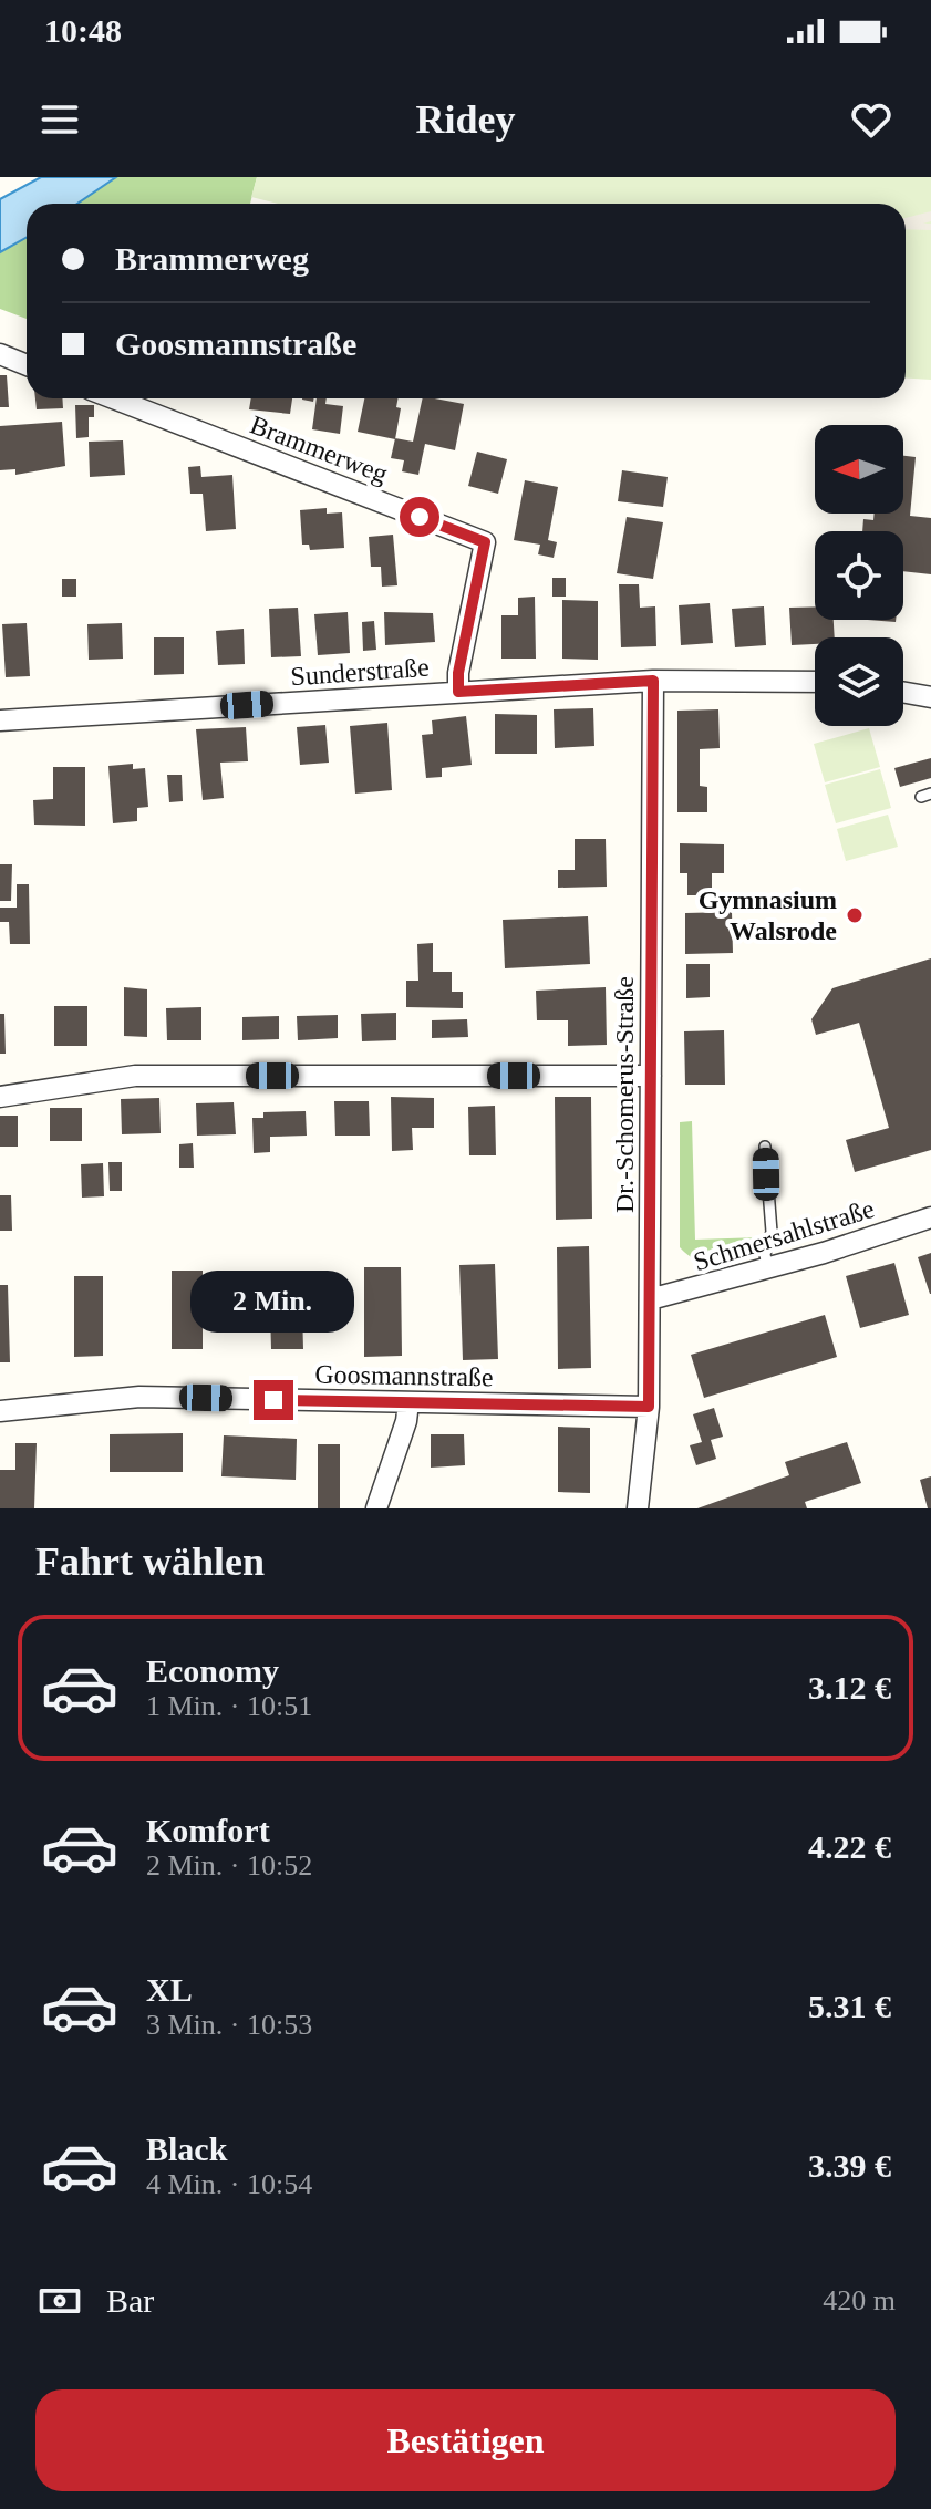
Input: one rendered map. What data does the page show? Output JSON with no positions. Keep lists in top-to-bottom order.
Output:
{
  "streets": {
    "street": [
      "Brammerweg",
      "Sunderstraße",
      "Dr.-Schomerus-Straße",
      "Schmersahlstraße",
      "Goosmannstraße"
    ]
  },
  "crossings": [
    ["Brammerweg", "Sunderstraße"],
    ["Sunderstraße", "Dr.-Schomerus-Straße"],
    ["Dr.-Schomerus-Straße", "Schmersahlstraße"],
    ["Dr.-Schomerus-Straße", "Goosmannstraße"]
  ],
  "places": ["Gymnasium Walsrode"],
  "north": "left",
  "page": {
    "status": "10:48",
    "header": "Ridey",
    "banner": ["Brammerweg", "Goosmannstraße"],
    "bubble": "2 Min.",
    "heading": "Fahrt wählen",
    "list": [
      {
        "name": "Economy",
        "note": "1 Min. · 10:51",
        "value": "3.12 €"
      },
      {
        "name": "Komfort",
        "note": "2 Min. · 10:52",
        "value": "4.22 €"
      },
      {
        "name": "XL",
        "note": "3 Min. · 10:53",
        "value": "5.31 €"
      },
      {
        "name": "Black",
        "note": "4 Min. · 10:54",
        "value": "3.39 €"
      }
    ],
    "pay": ["Bar", "420 m"],
    "buttons": "Bestätigen"
  }
}
